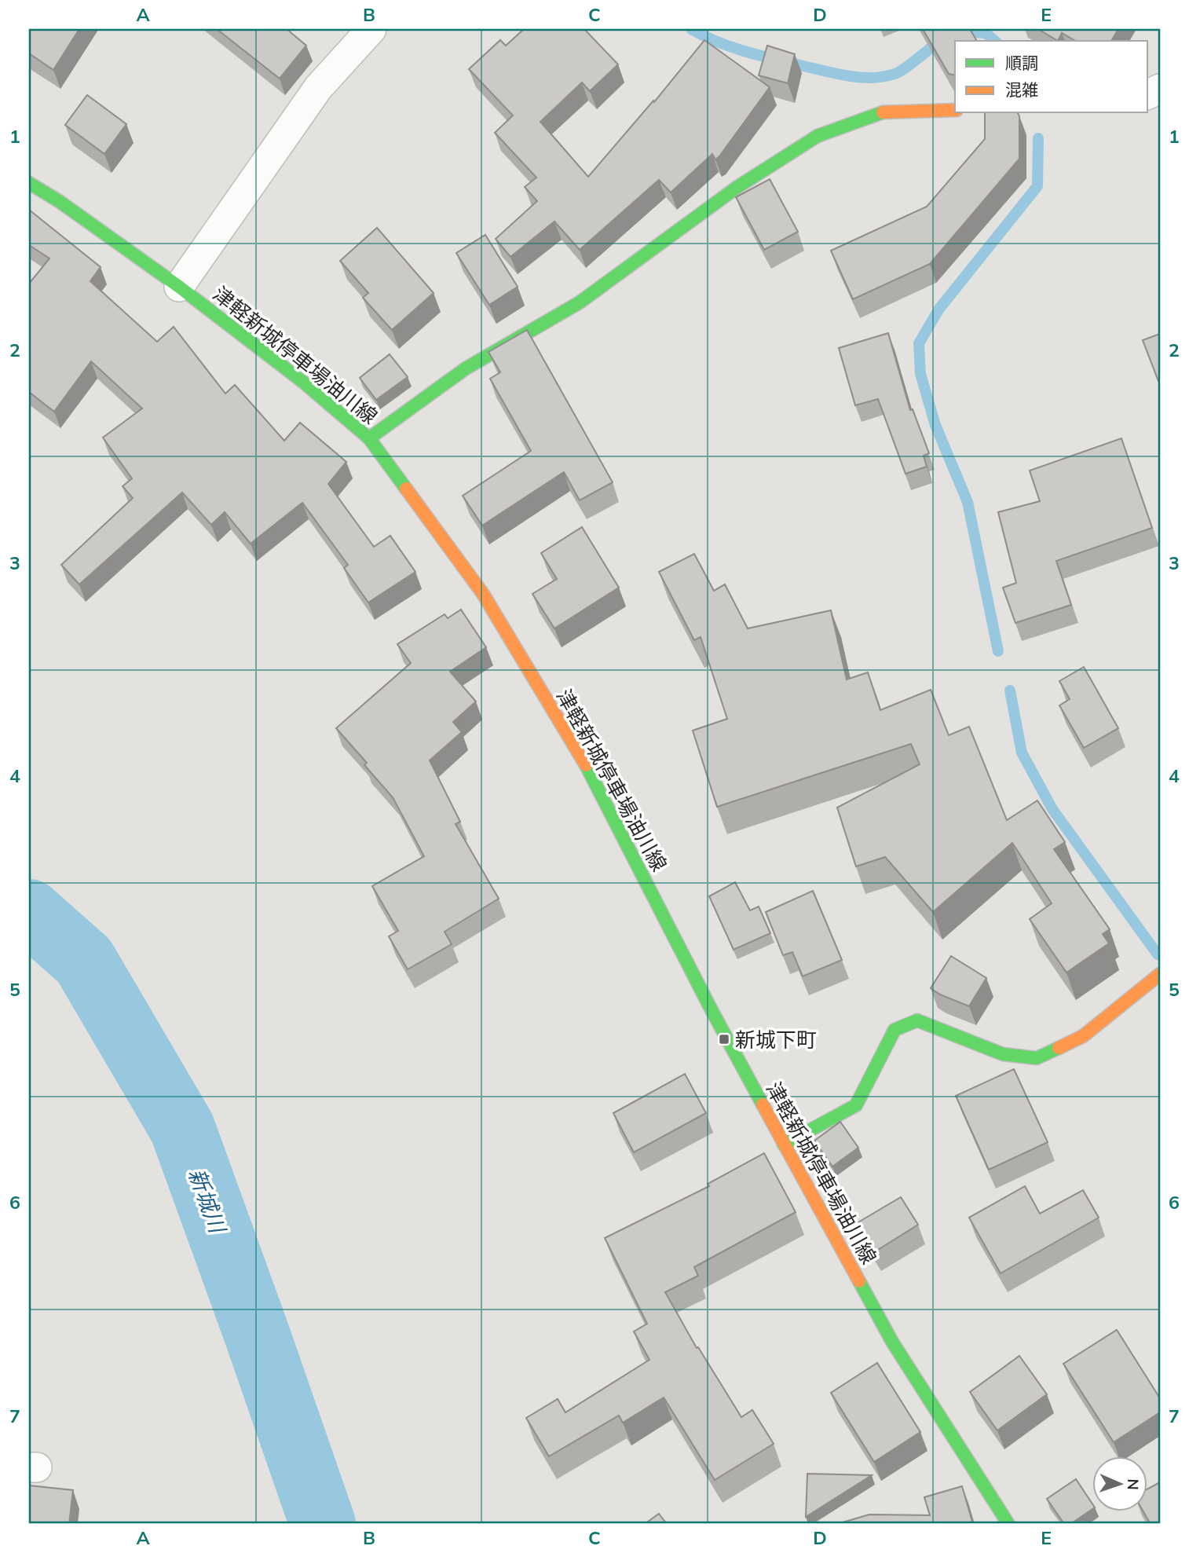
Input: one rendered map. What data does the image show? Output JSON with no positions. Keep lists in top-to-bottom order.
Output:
{
  "streets": {
    "main road": ["津軽新城停車場油川線"]
  },
  "water": ["新城川"],
  "places": {
    "transit": ["新城下町"]
  },
  "legend": ["順調", "混雑"],
  "north": "right",
  "grid": {
    "columns": [
      "A",
      "B",
      "C",
      "D",
      "E"
    ],
    "rows": [
      "1",
      "2",
      "3",
      "4",
      "5",
      "6",
      "7"
    ]
  }
}
